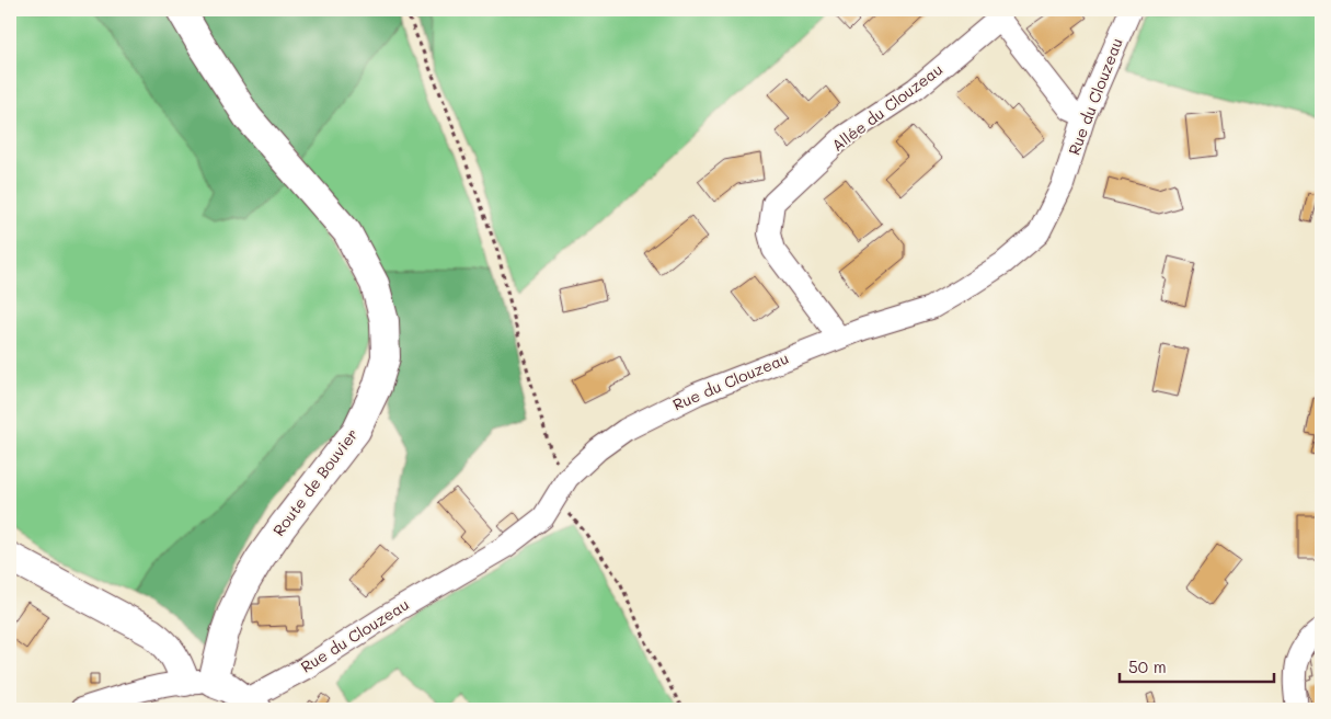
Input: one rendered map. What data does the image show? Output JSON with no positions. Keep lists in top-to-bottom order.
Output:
{
  "streets": {
    "street": ["Rue du Clouzeau", "Allée du Clouzeau", "Route de Bouvier"]
  },
  "crossings": [
    ["Rue du Clouzeau", "Allée du Clouzeau"]
  ],
  "scale_bar": "50 m"
}
